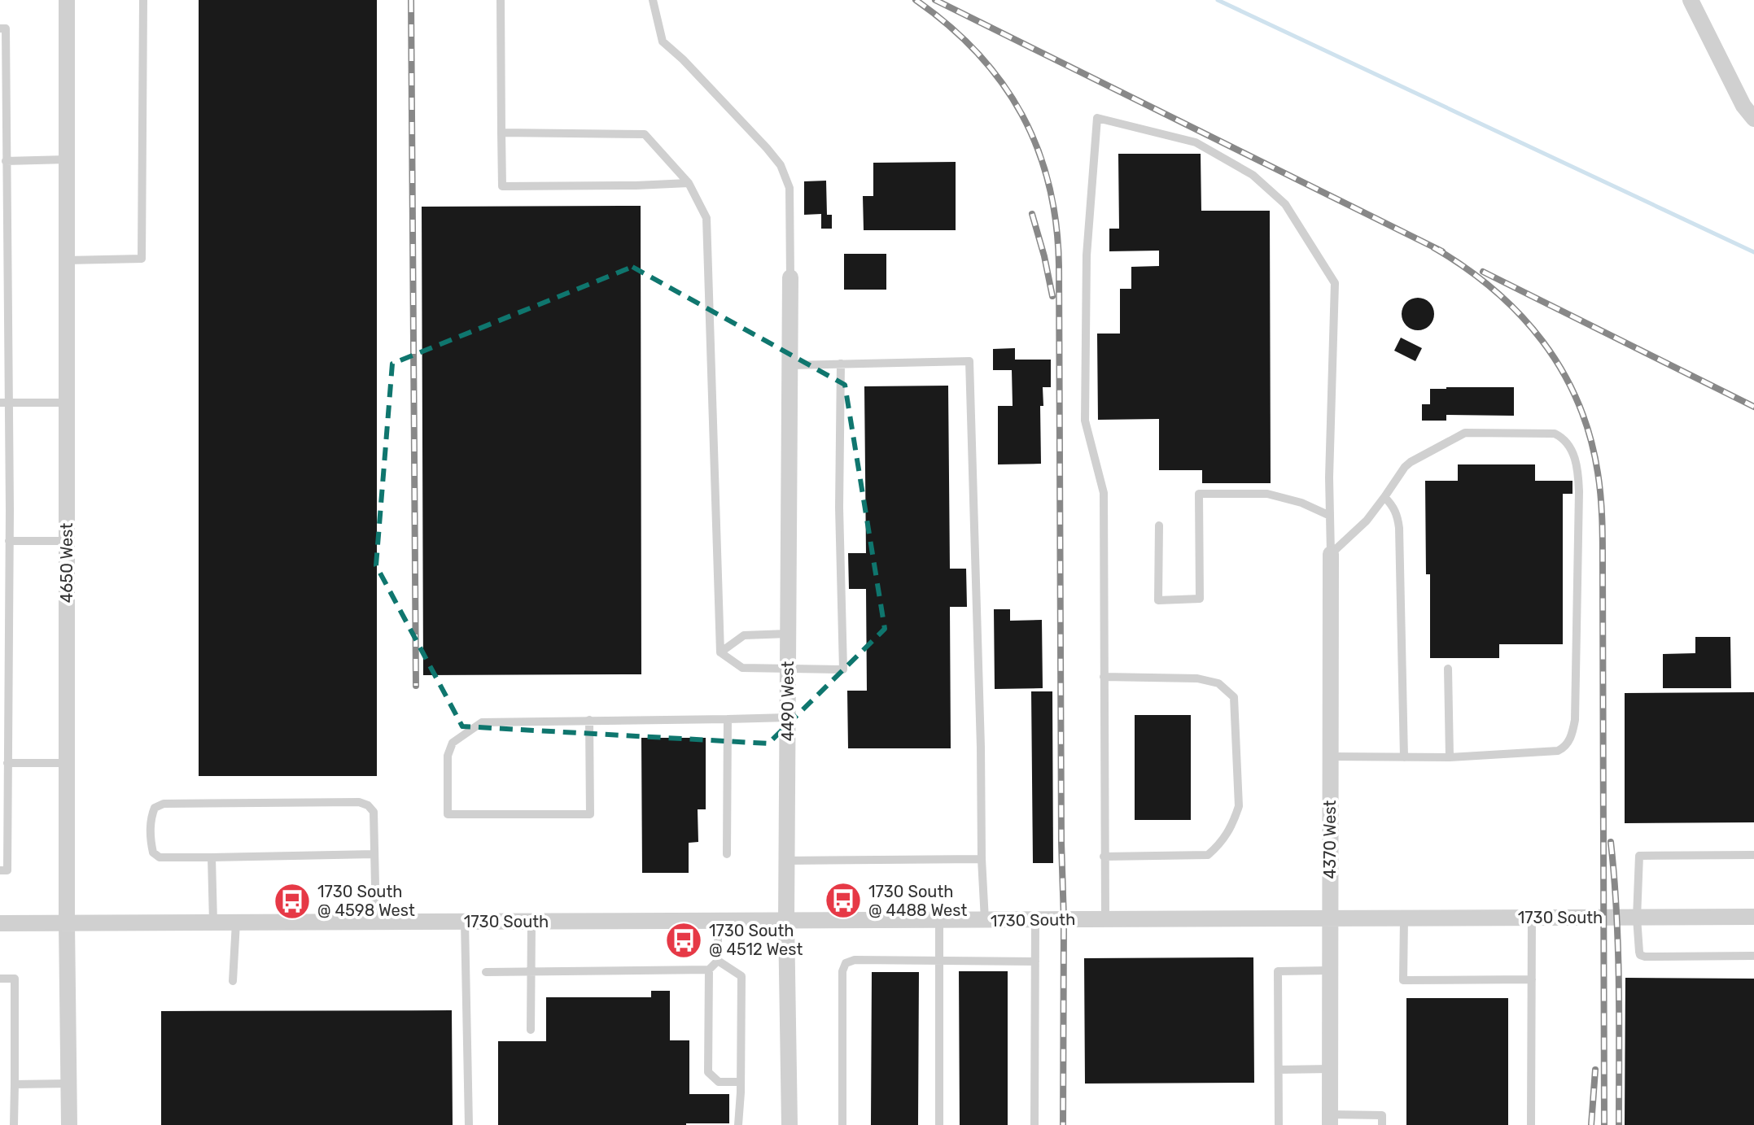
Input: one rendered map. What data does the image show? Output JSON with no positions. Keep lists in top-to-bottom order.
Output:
{
  "streets": {
    "street": [
      "4650 West",
      "4490 West",
      "4370 West",
      "1730 South"
    ]
  },
  "crossings": [
    ["4650 West", "1730 South"],
    ["4490 West", "1730 South"],
    ["4370 West", "1730 South"]
  ],
  "places": {
    "bus stop": ["1730 South @ 4488 West", "1730 South @ 4598 West", "1730 South @ 4512 West"]
  }
}
